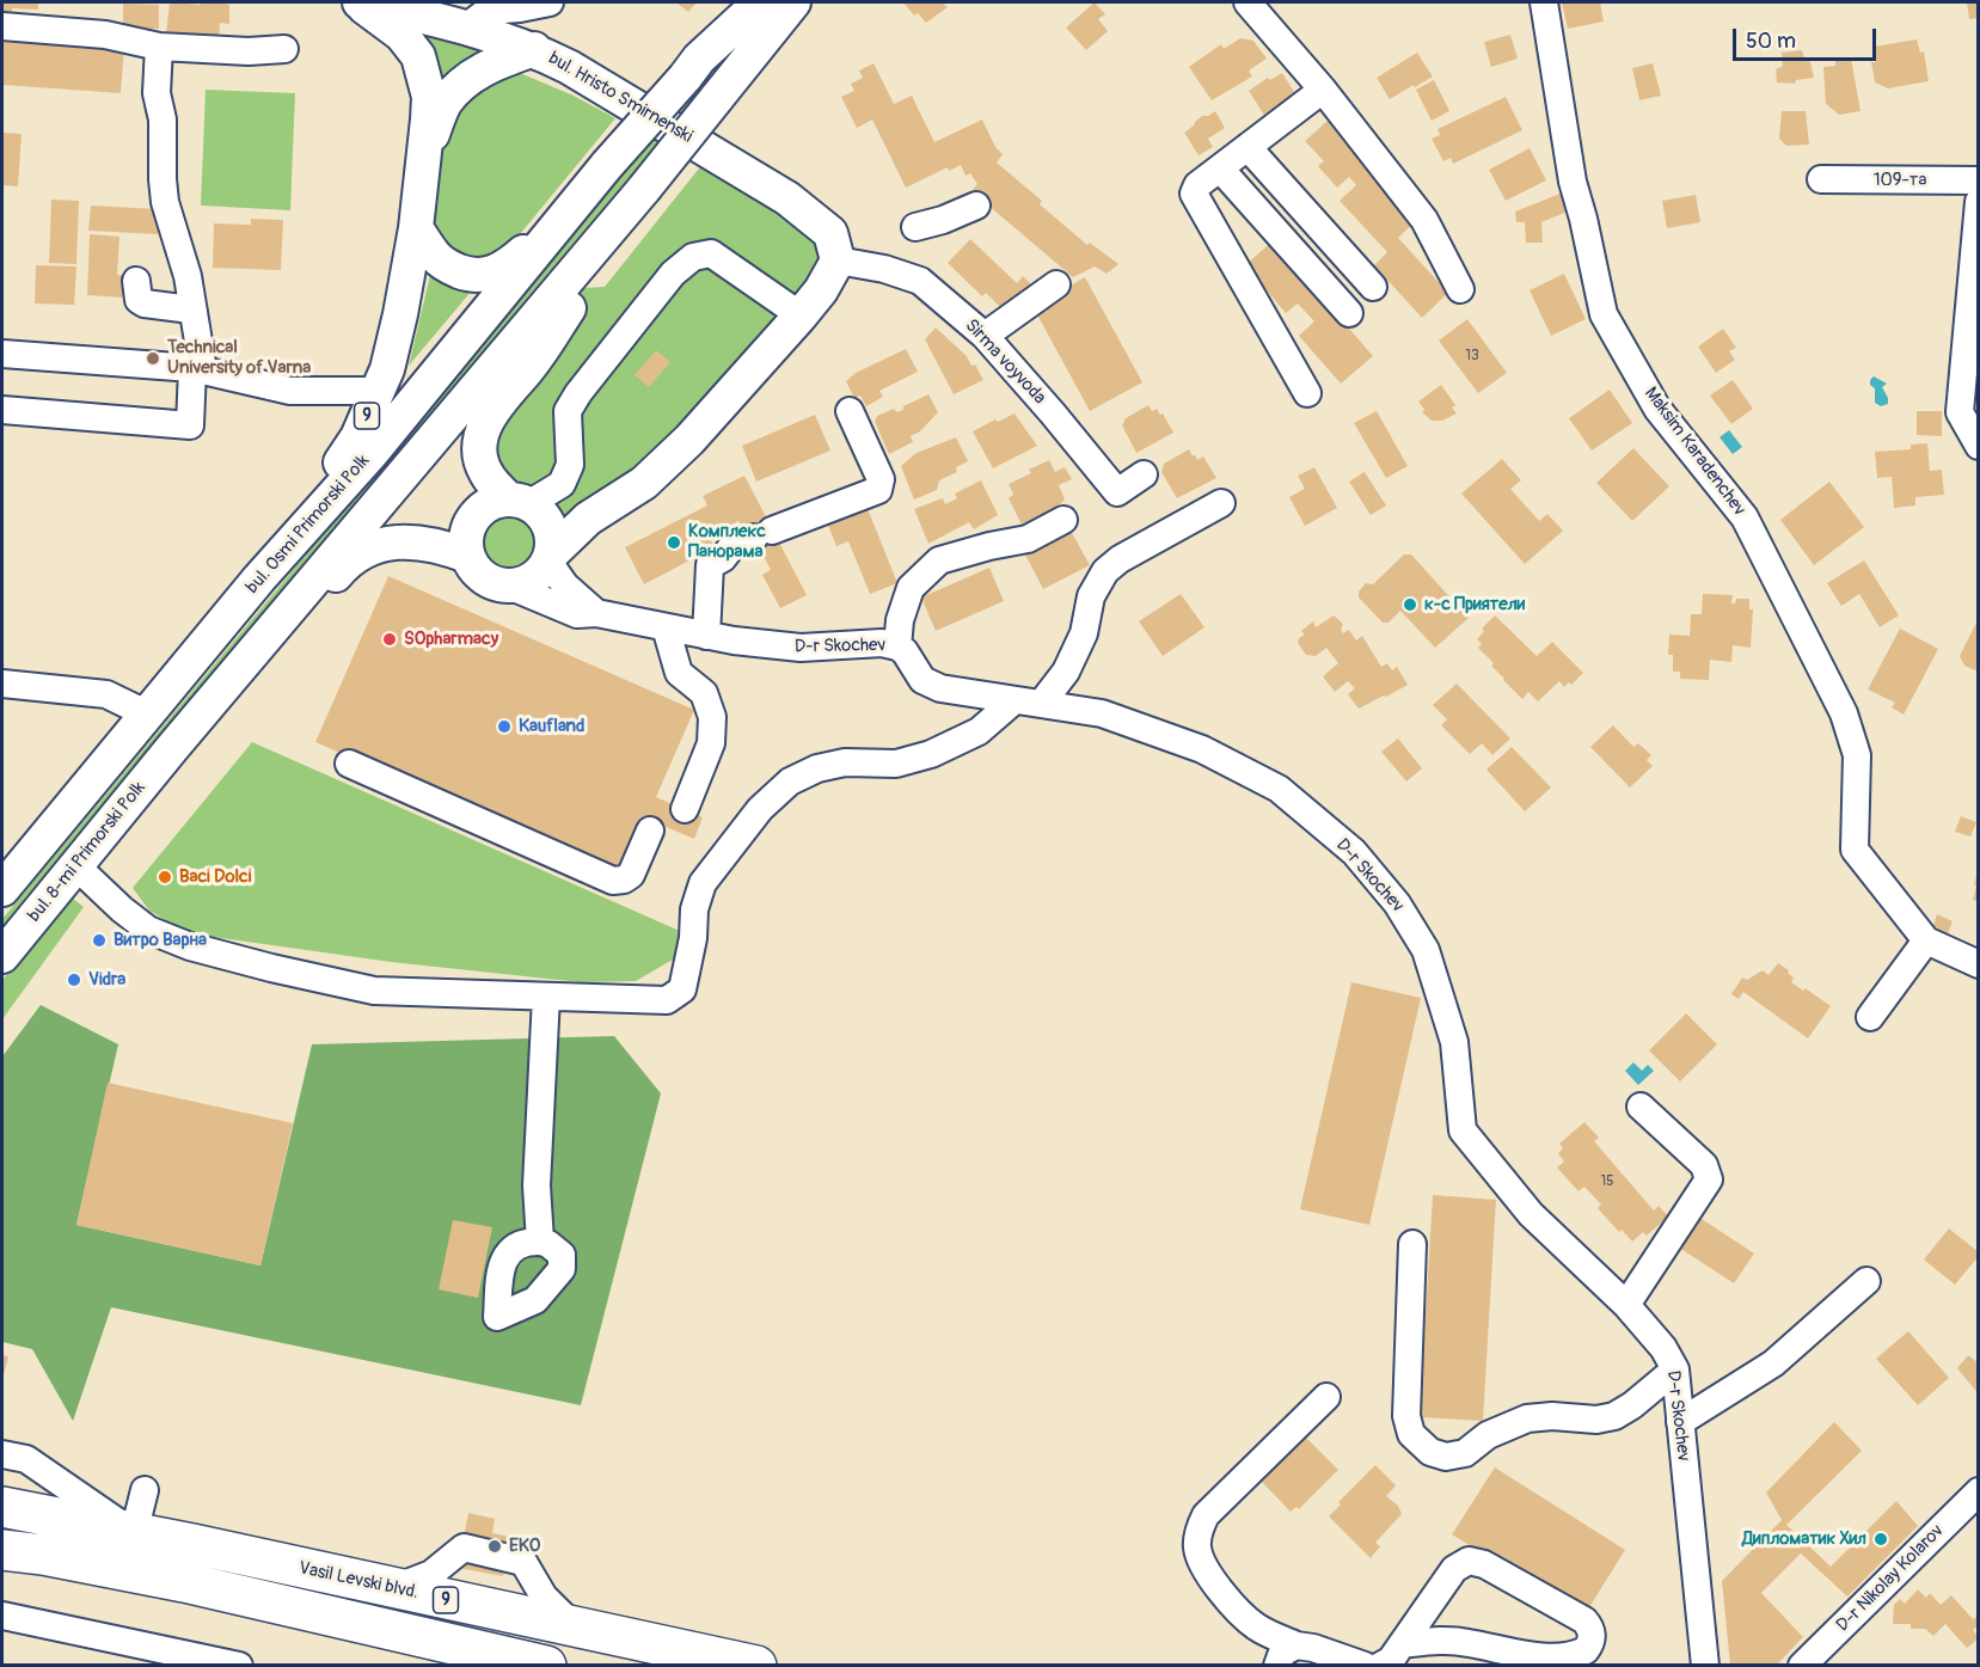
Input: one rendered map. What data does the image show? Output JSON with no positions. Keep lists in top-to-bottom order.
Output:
{
  "streets": {
    "highway": ["9", "Vasil Levski blvd."],
    "main road": ["bul. Hristo Smirnenski", "bul. Osmi Primorski Polk", "bul. 8-mi Primorski Polk"],
    "street": [
      "109-та",
      "Sirma voyvoda",
      "Maksim Karadenchev",
      "D-r Skochev",
      "D-r Nikolay Kolarov"
    ]
  },
  "crossings": [
    ["bul. Hristo Smirnenski", "Sirma voyvoda"],
    ["bul. Hristo Smirnenski", "9"],
    ["9", "bul. Osmi Primorski Polk"]
  ],
  "places": [
    "Technical University of Varna",
    "Комплекс Панорама",
    "к-с Приятели",
    "SOpharmacy",
    "Kaufland",
    "Baci Dolci",
    "Витро Варна",
    "Vidra",
    "Дипломатик Хил",
    "EKO"
  ],
  "house_numbers": ["13", "15"],
  "scale_bar": "50 m"
}
